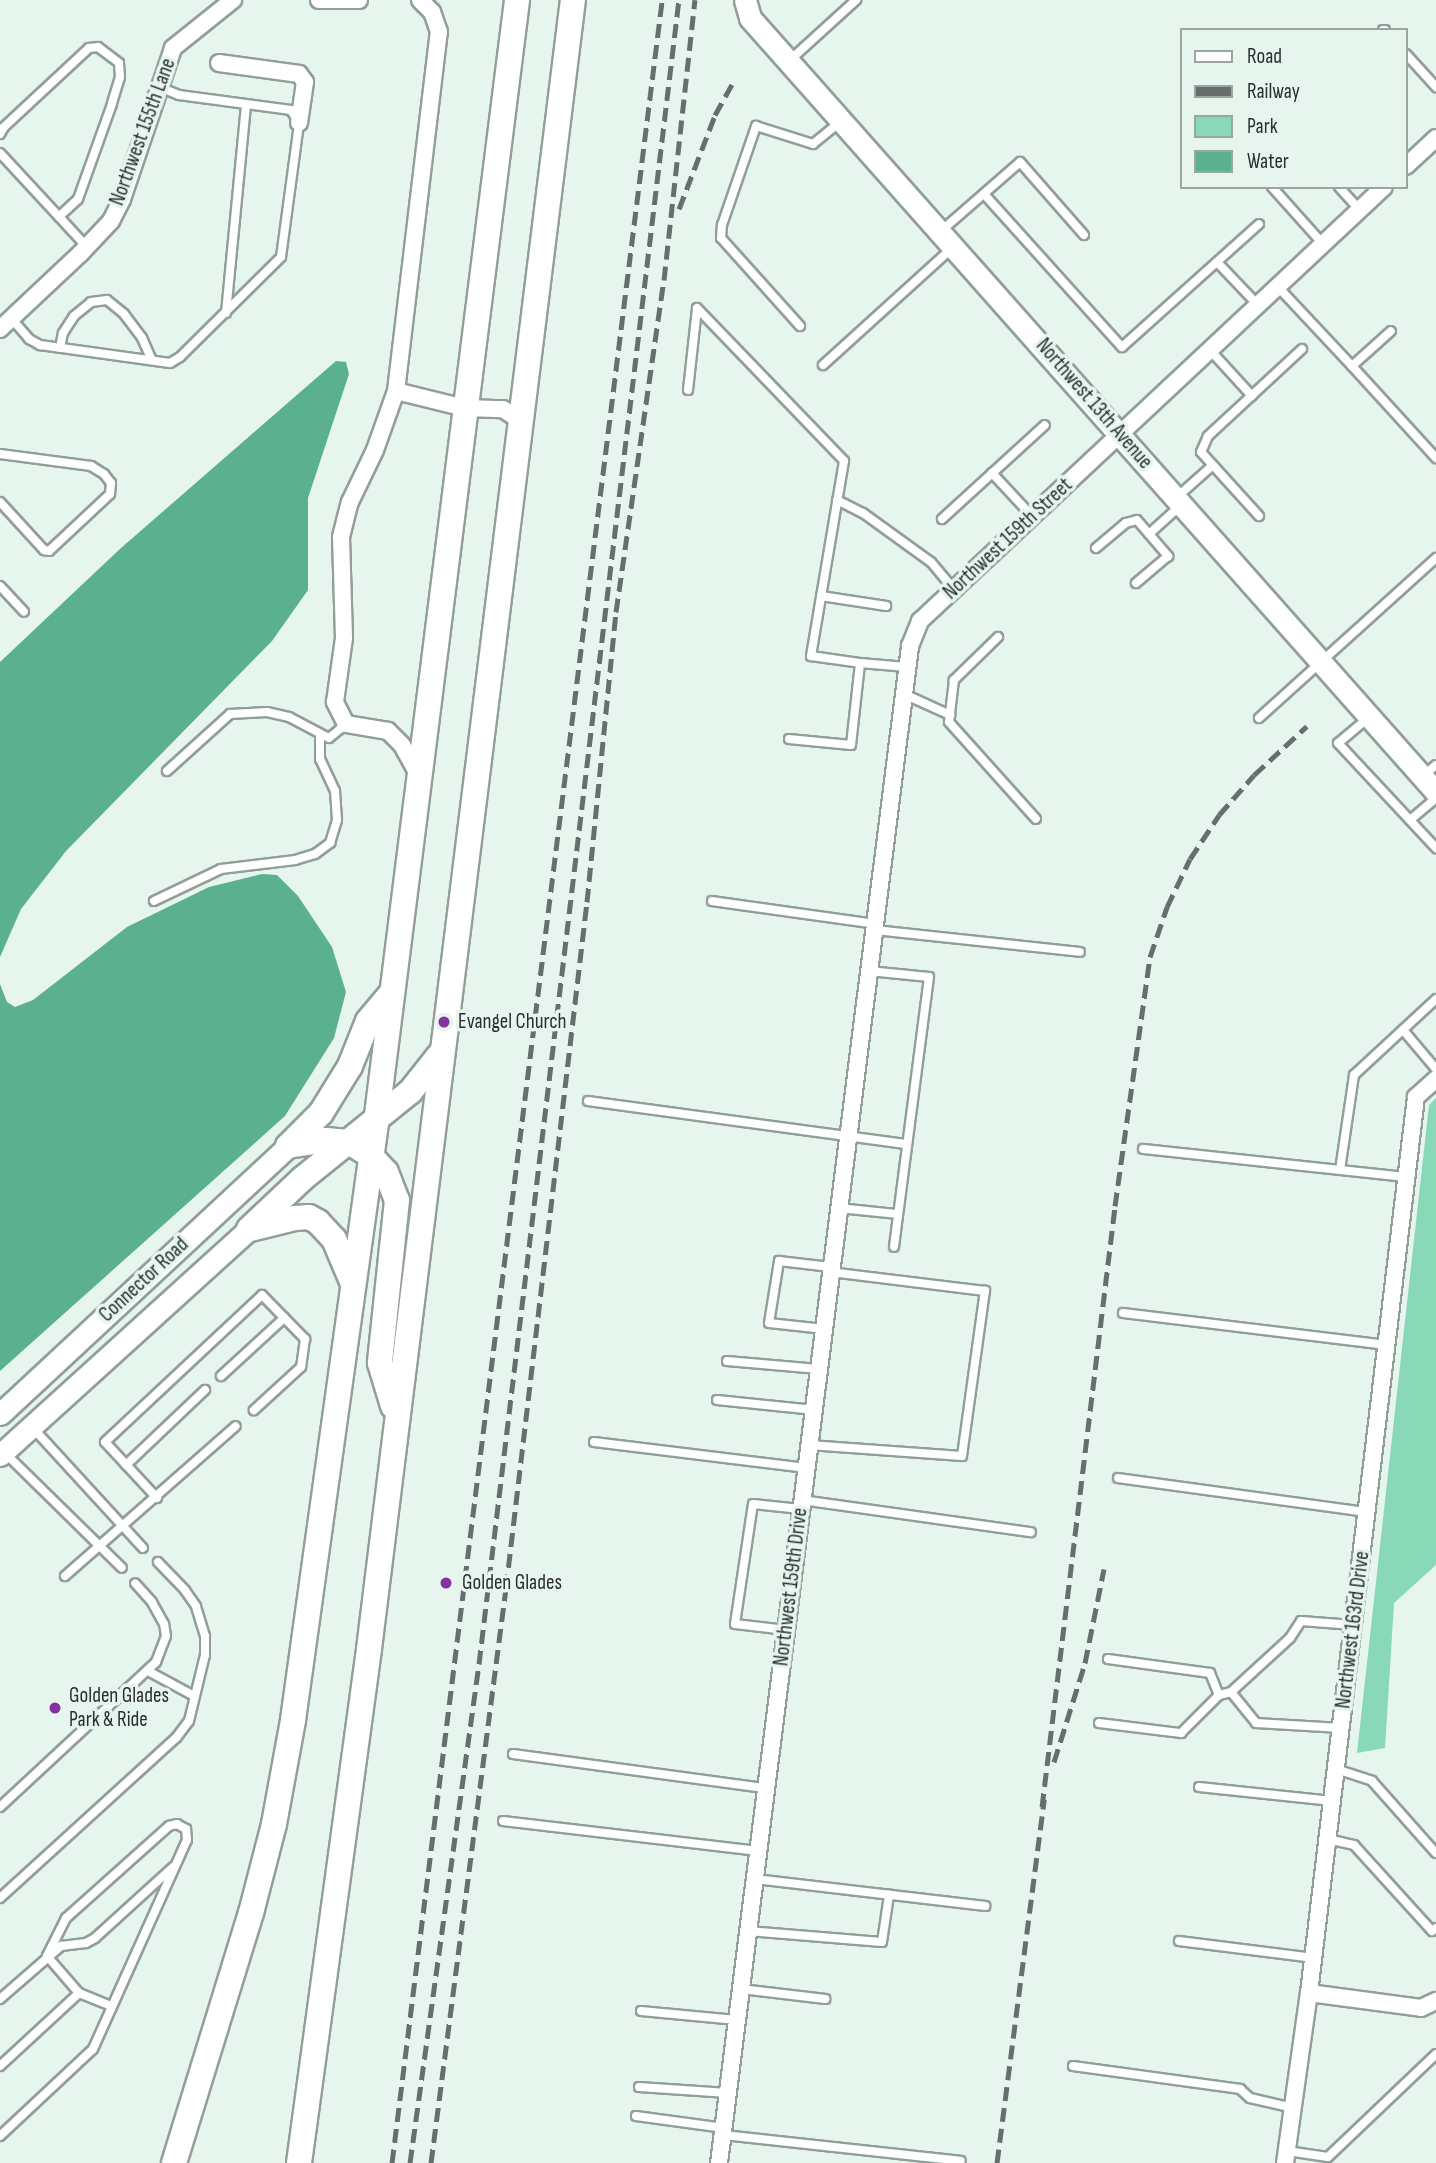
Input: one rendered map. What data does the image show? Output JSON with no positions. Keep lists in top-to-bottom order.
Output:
{
  "streets": {
    "street": [
      "Northwest 155th Lane",
      "Northwest 13th Avenue",
      "Northwest 159th Street",
      "Connector Road",
      "Northwest 159th Drive",
      "Northwest 163rd Drive"
    ]
  },
  "crossings": [
    ["Northwest 13th Avenue", "Northwest 159th Street"],
    ["Northwest 159th Street", "Northwest 159th Drive"]
  ],
  "places": ["Evangel Church", "Golden Glades", "Golden Glades Park & Ride"],
  "legend": [
    "Road",
    "Railway",
    "Park",
    "Water"
  ]
}
